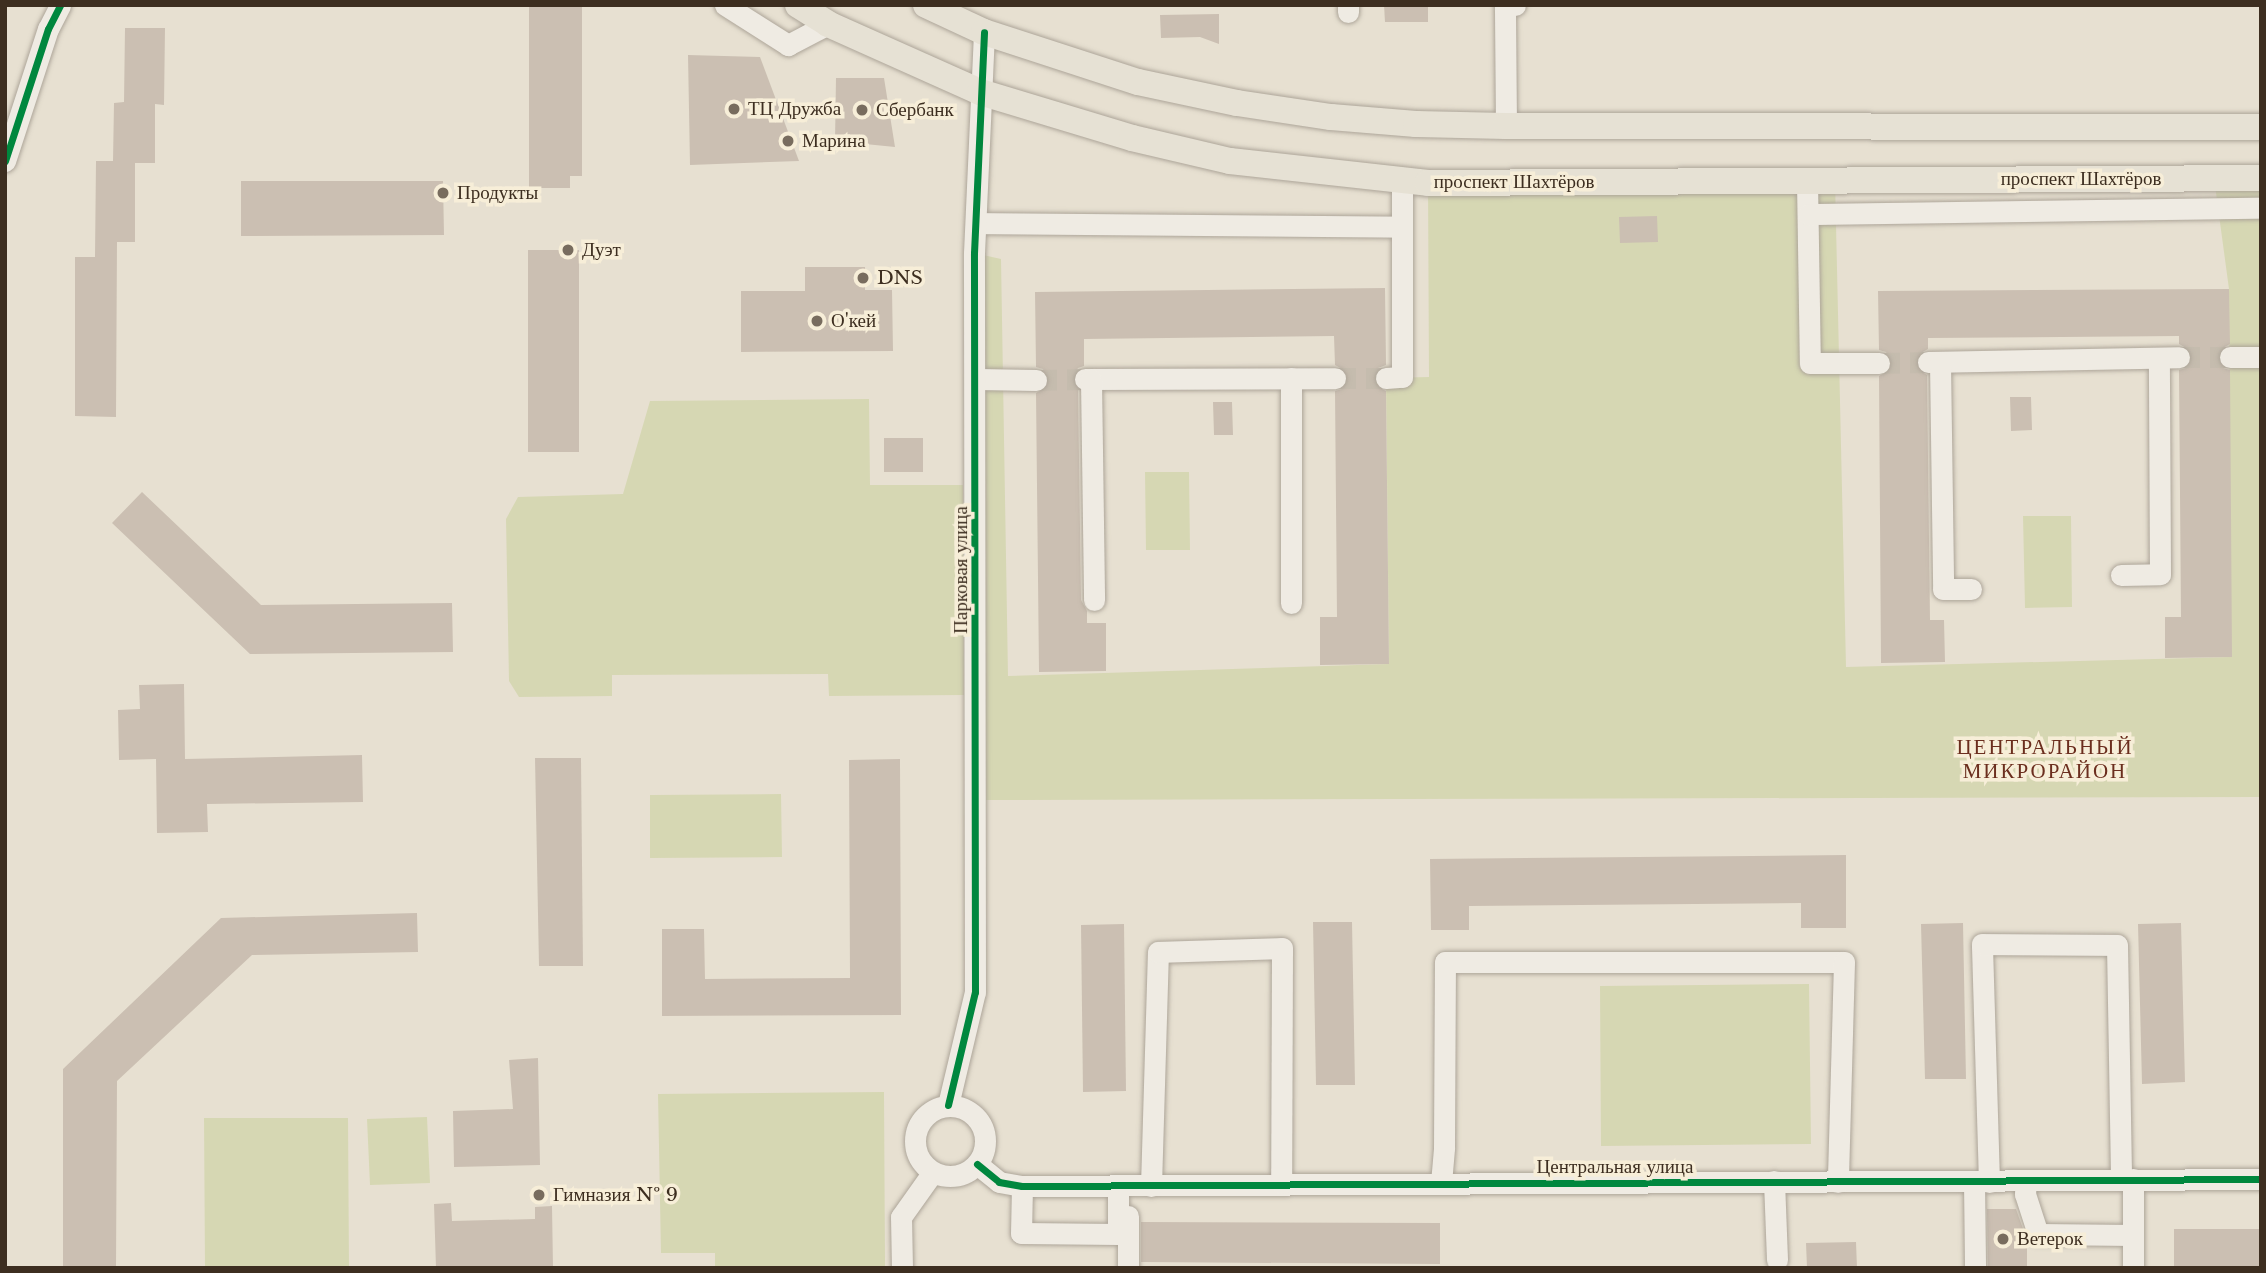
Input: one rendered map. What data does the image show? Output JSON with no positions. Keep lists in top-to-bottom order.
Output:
{
  "streets": {
    "main road": ["проспект Шахтёров"],
    "street": ["Парковая улица", "Центральная улица"]
  },
  "crossings": [
    ["проспект Шахтёров", "Парковая улица"],
    ["Парковая улица", "Центральная улица"]
  ],
  "districts": ["ЦЕНТРАЛЬНЫЙ МИКРОРАЙОН"],
  "places": [
    "ТЦ Дружба",
    "Сбербанк",
    "Марина",
    "Продукты",
    "Дуэт",
    "DNS",
    "О'кей",
    "Гимназия № 9",
    "Ветерок"
  ]
}
